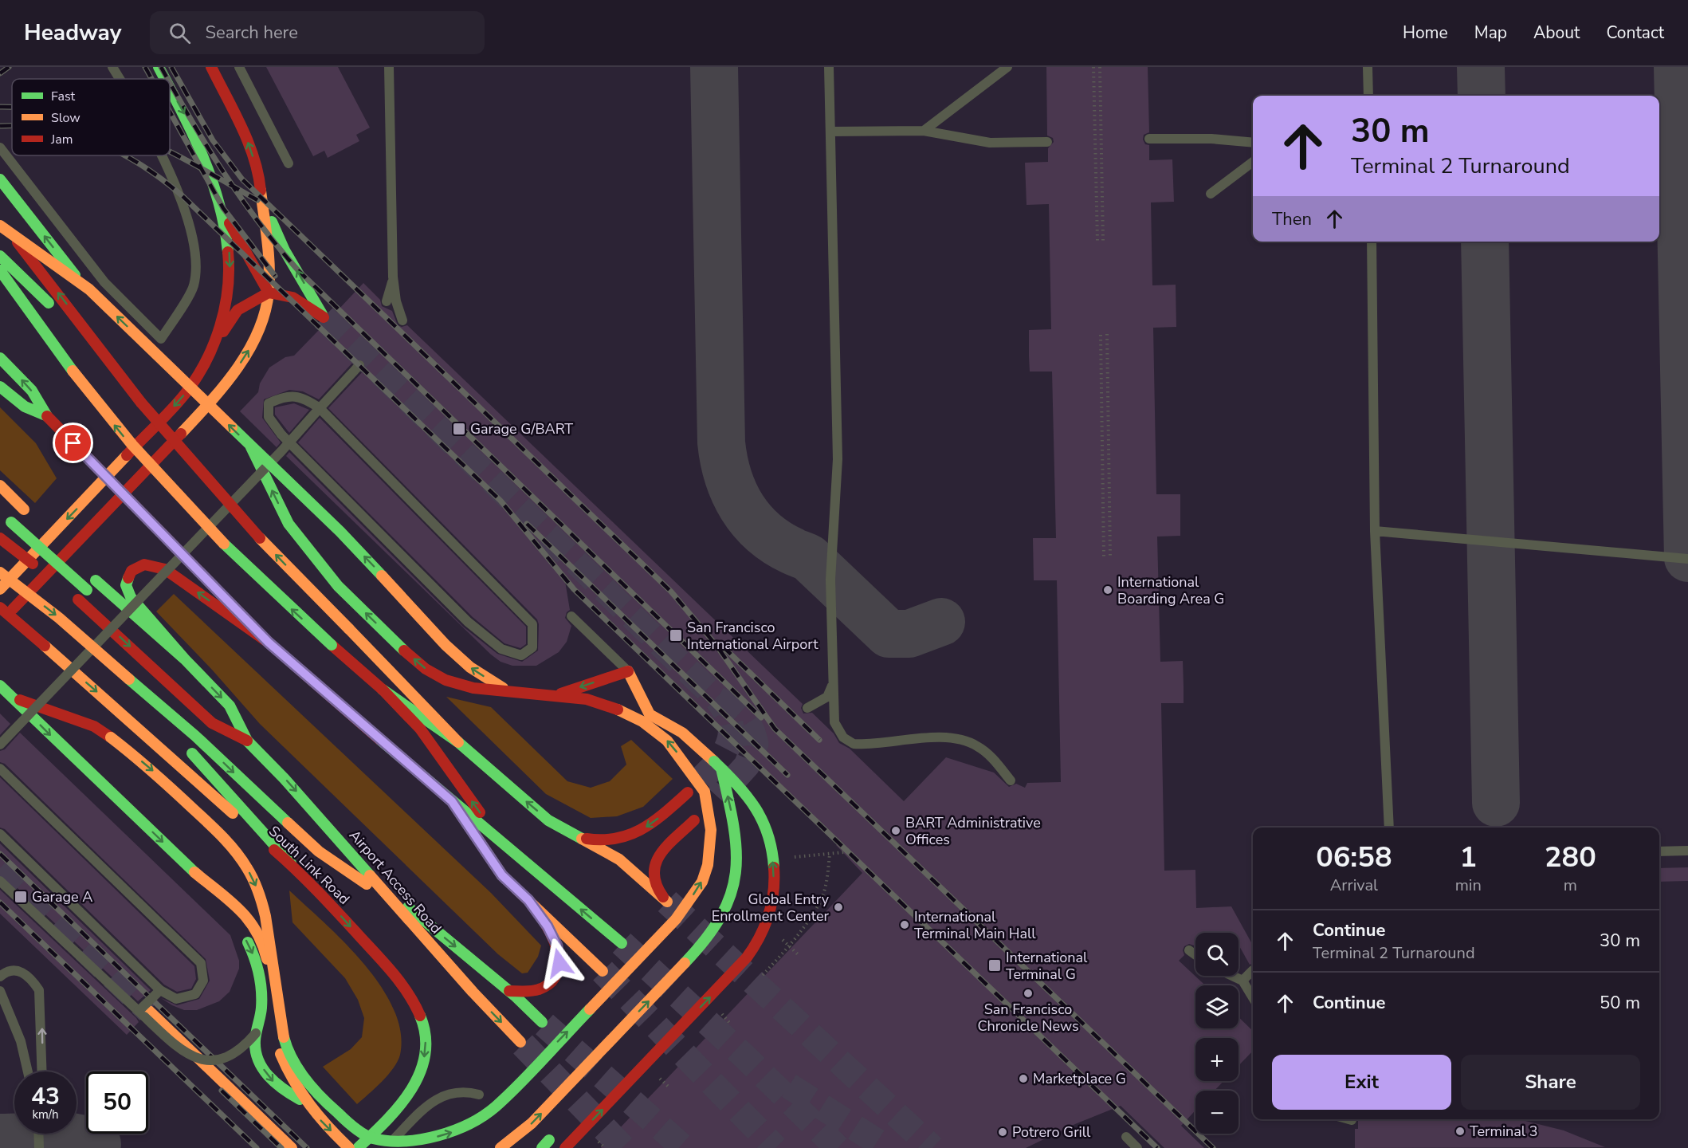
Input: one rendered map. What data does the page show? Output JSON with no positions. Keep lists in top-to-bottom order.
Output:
{
  "streets": {
    "main road": ["South Link Road", "Airport Access Road"]
  },
  "places": {
    "transit": [
      "Garage G/BART",
      "San Francisco International Airport",
      "Garage A",
      "International Terminal G"
    ],
    "other": [
      "International Boarding Area G",
      "BART Administrative Offices",
      "Global Entry Enrollment Center",
      "International Terminal Main Hall",
      "San Francisco Chronicle News",
      "Marketplace G",
      "Terminal 3",
      "Potrero Grill"
    ]
  },
  "legend": ["Fast", "Slow", "Jam"],
  "page": {
    "header": "Headway",
    "search": "Search here",
    "nav": [
      "Home",
      "Map",
      "About",
      "Contact"
    ],
    "turn": ["30 m", "Terminal 2 Turnaround"],
    "then": "Then",
    "eta": [
      "06:58",
      "Arrival",
      "1",
      "min",
      "280",
      "m"
    ],
    "list": [
      {
        "name": "Continue",
        "note": "Terminal 2 Turnaround",
        "value": "30 m"
      },
      {
        "name": "Continue",
        "value": "50 m"
      }
    ],
    "map_buttons": ["+", "−"],
    "buttons": ["Exit", "Share"],
    "speed": "43 km/h",
    "limit": "50"
  }
}
